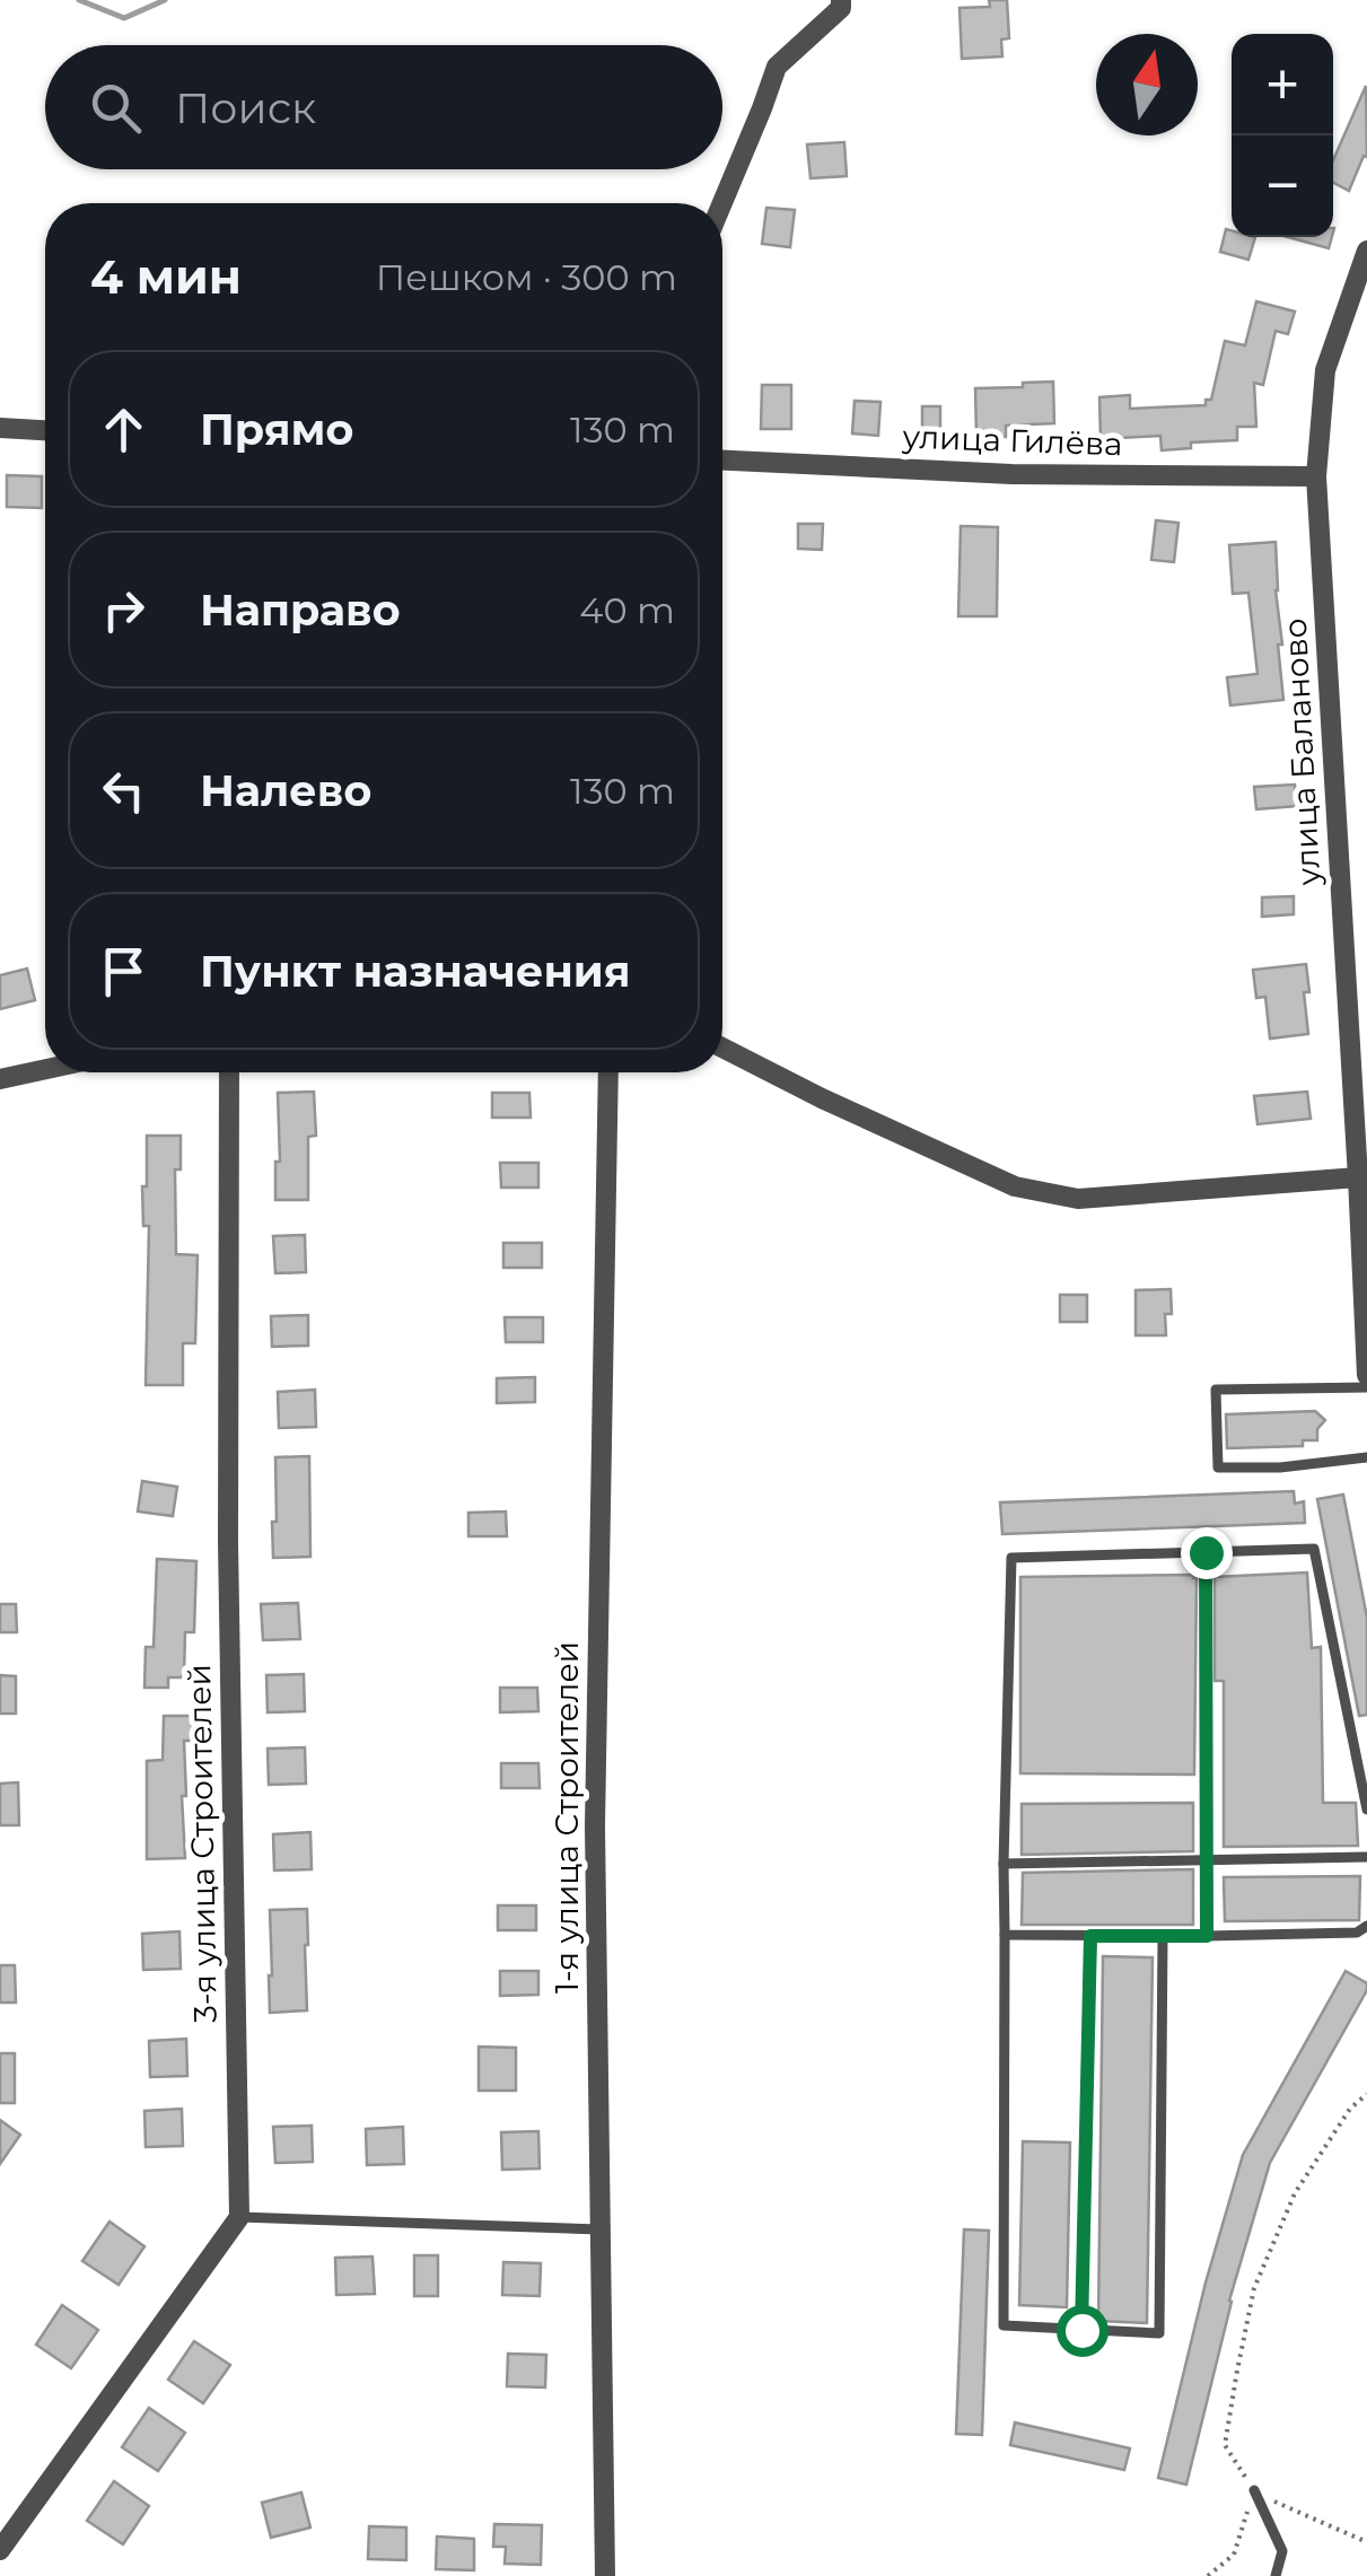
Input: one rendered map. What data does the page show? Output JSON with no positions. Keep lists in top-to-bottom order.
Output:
{
  "streets": {
    "street": [
      "улица Гилёва",
      "улица Баланово",
      "1-я улица Строителей",
      "3-я улица Строителей"
    ]
  },
  "crossings": [
    ["улица Гилёва", "улица Баланово"]
  ],
  "north": "top",
  "page": {
    "map_buttons": ["+", "−"],
    "search": "Поиск",
    "heading": ["4 мин", "Пешком · 300 m"],
    "list": [
      ["Прямо", "130 m"],
      ["Направо", "40 m"],
      ["Налево", "130 m"],
      "Пункт назначения"
    ]
  }
}
